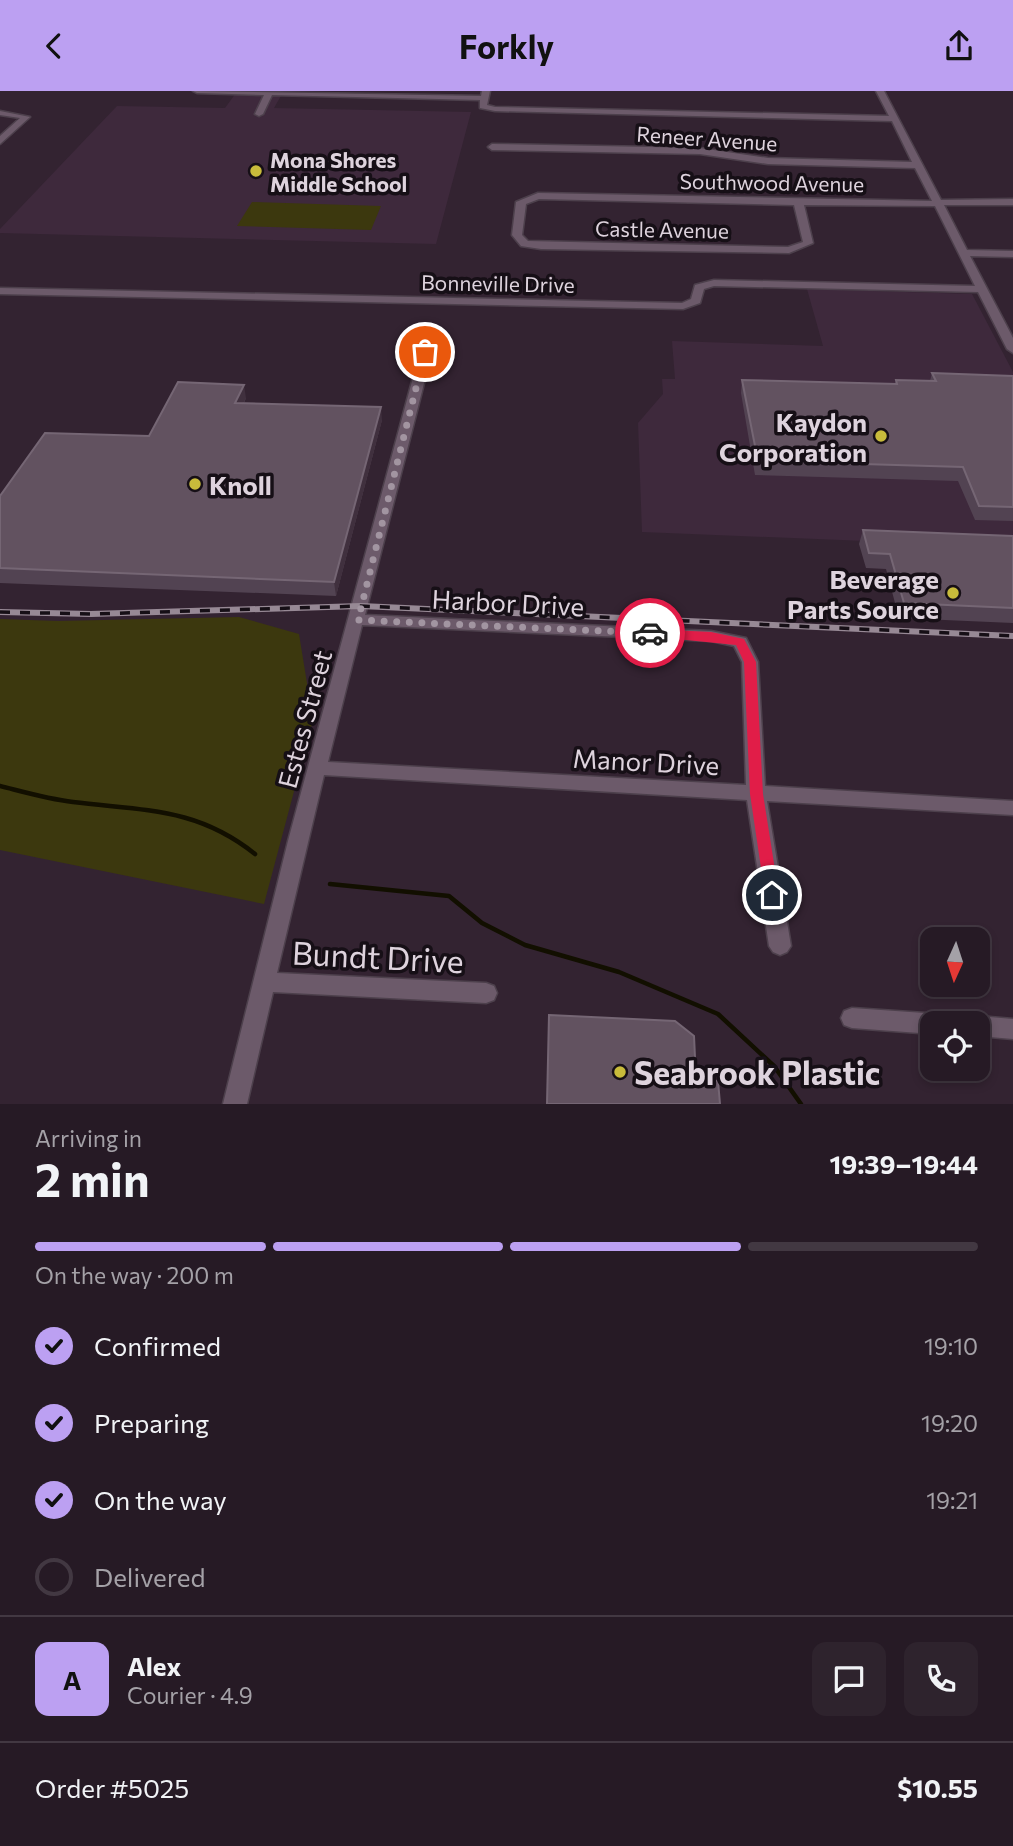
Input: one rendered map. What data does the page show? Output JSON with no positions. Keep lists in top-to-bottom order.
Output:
{
  "streets": {
    "street": [
      "Reneer Avenue",
      "Southwood Avenue",
      "Castle Avenue",
      "Bonneville Drive",
      "Harbor Drive",
      "Estes Street",
      "Manor Drive",
      "Bundt Drive"
    ]
  },
  "crossings": [
    ["Southwood Avenue", "Castle Avenue"],
    ["Harbor Drive", "Estes Street"],
    ["Harbor Drive", "Manor Drive"],
    ["Estes Street", "Manor Drive"],
    ["Estes Street", "Bundt Drive"]
  ],
  "places": [
    "Mona Shores Middle School",
    "Kaydon Corporation",
    "Knoll",
    "Beverage Parts Source",
    "Seabrook Plastic"
  ],
  "north": "bottom",
  "page": {
    "header": "Forkly",
    "heading": ["2 min", "Arriving in", "19:39–19:44"],
    "panel": [
      "Alex",
      "Courier · 4.9",
      "Order #5025",
      "$10.55"
    ],
    "bar": "On the way · 200 m",
    "list": [
      ["Confirmed", "19:10"],
      ["Preparing", "19:20"],
      ["On the way", "19:21"],
      "Delivered"
    ],
    "round": "A"
  }
}
